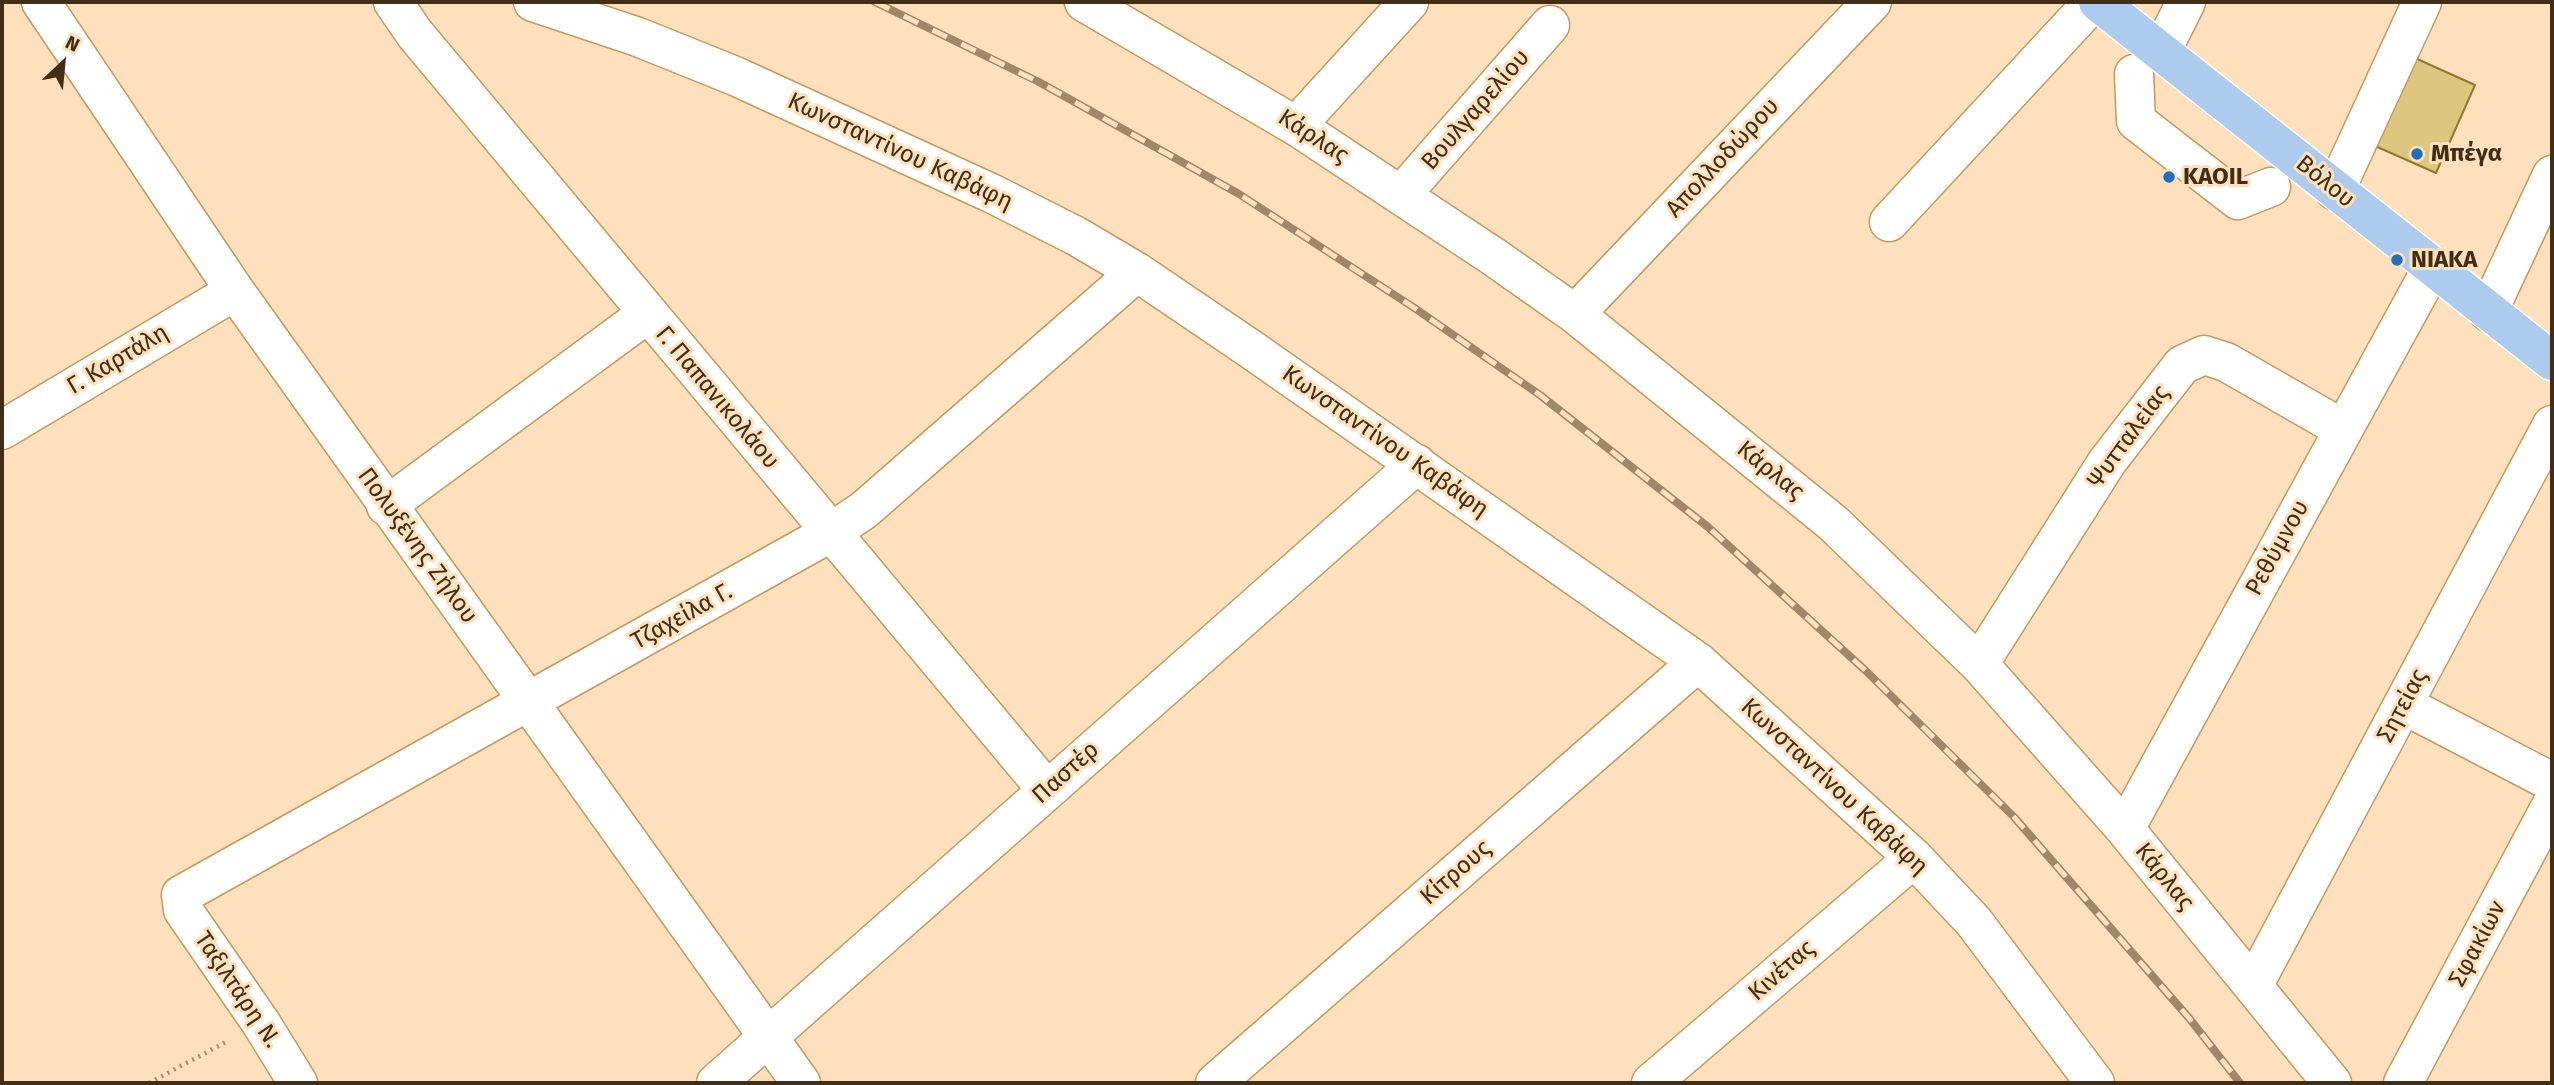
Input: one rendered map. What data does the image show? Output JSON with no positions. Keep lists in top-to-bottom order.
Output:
{
  "streets": {
    "main road": ["Βόλου"],
    "street": [
      "Βουλγαρελίου",
      "Κάρλας",
      "Κωνσταντίνου Καβάφη",
      "Απολλοδώρου",
      "Γ. Καρτάλη",
      "Γ. Παπανικολάου",
      "Ψυτταλείας",
      "Πολυξένης Ζήλου",
      "Ρεθύμνου",
      "Τζαχείλα Γ.",
      "Σητείας",
      "Παστέρ",
      "Κίτρους",
      "Σφακίων",
      "Κινέτας",
      "Ταξιλτάρη Ν."
    ]
  },
  "crossings": [
    ["Βουλγαρελίου", "Κάρλας"],
    ["Κάρλας", "Απολλοδώρου"],
    ["Κάρλας", "Ψυτταλείας"],
    ["Κάρλας", "Ρεθύμνου"],
    ["Κάρλας", "Σητείας"],
    ["Κωνσταντίνου Καβάφη", "Τζαχείλα Γ."],
    ["Κωνσταντίνου Καβάφη", "Παστέρ"],
    ["Κωνσταντίνου Καβάφη", "Κίτρους"],
    ["Κωνσταντίνου Καβάφη", "Κινέτας"],
    ["Βόλου", "Ρεθύμνου"],
    ["Γ. Καρτάλη", "Πολυξένης Ζήλου"],
    ["Γ. Παπανικολάου", "Τζαχείλα Γ."],
    ["Γ. Παπανικολάου", "Παστέρ"],
    ["Ψυτταλείας", "Ρεθύμνου"],
    ["Πολυξένης Ζήλου", "Τζαχείλα Γ."],
    ["Πολυξένης Ζήλου", "Παστέρ"],
    ["Τζαχείλα Γ.", "Ταξιλτάρη Ν."]
  ],
  "places": ["Μπέγα", "KAOIL", "ΝΙΑΚΑ"],
  "north": "top right"
}
